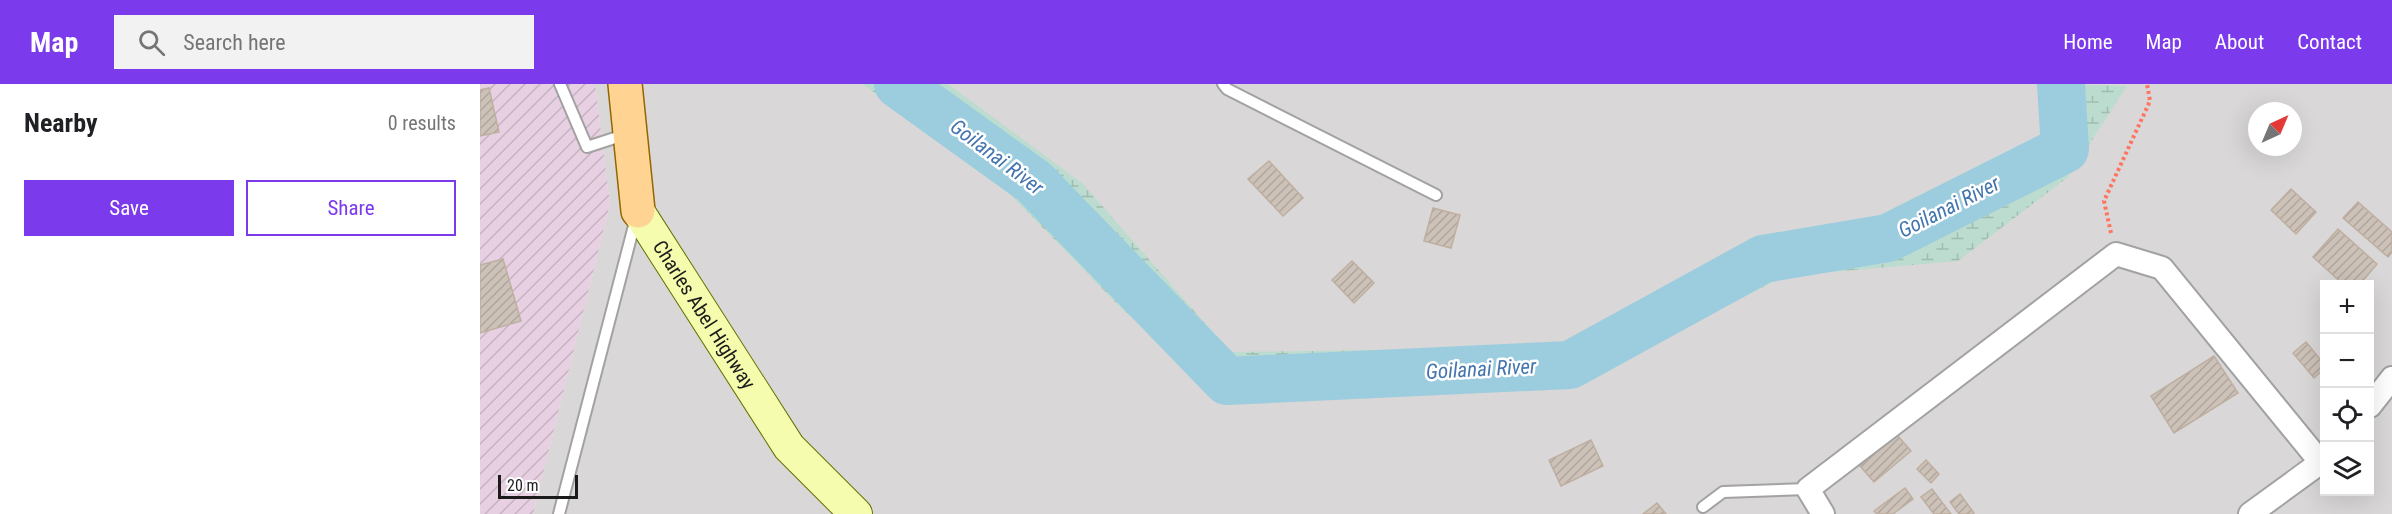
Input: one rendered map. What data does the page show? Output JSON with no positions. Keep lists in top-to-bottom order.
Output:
{
  "streets": {
    "main road": ["Charles Abel Highway"]
  },
  "water": ["Goilanai River"],
  "scale_bar": "20 m",
  "north": "top right",
  "page": {
    "header": "Map",
    "search": "Search here",
    "nav": [
      "Home",
      "Map",
      "About",
      "Contact"
    ],
    "heading": ["Nearby", "0 results"],
    "buttons": ["Save", "Share"],
    "map_buttons": ["+", "−"],
    "scale": "20 m"
  }
}
